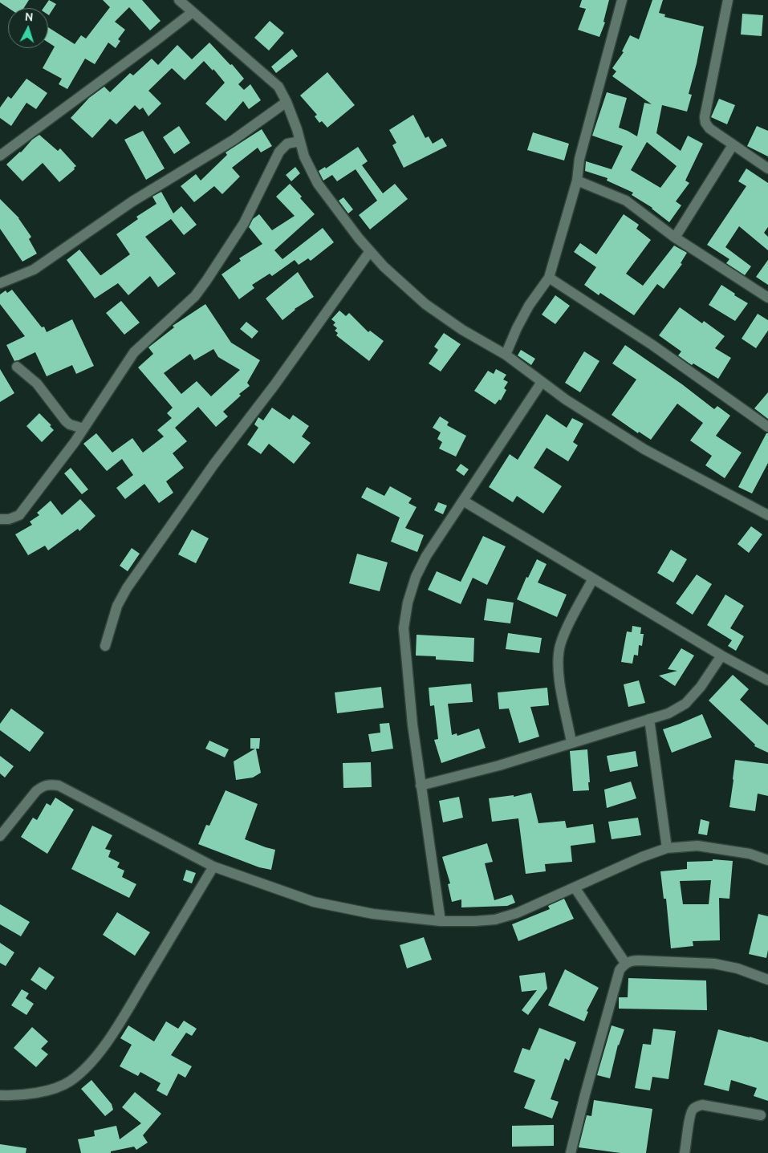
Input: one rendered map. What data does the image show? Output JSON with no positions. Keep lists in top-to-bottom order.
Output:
{
  "north": "top"
}
